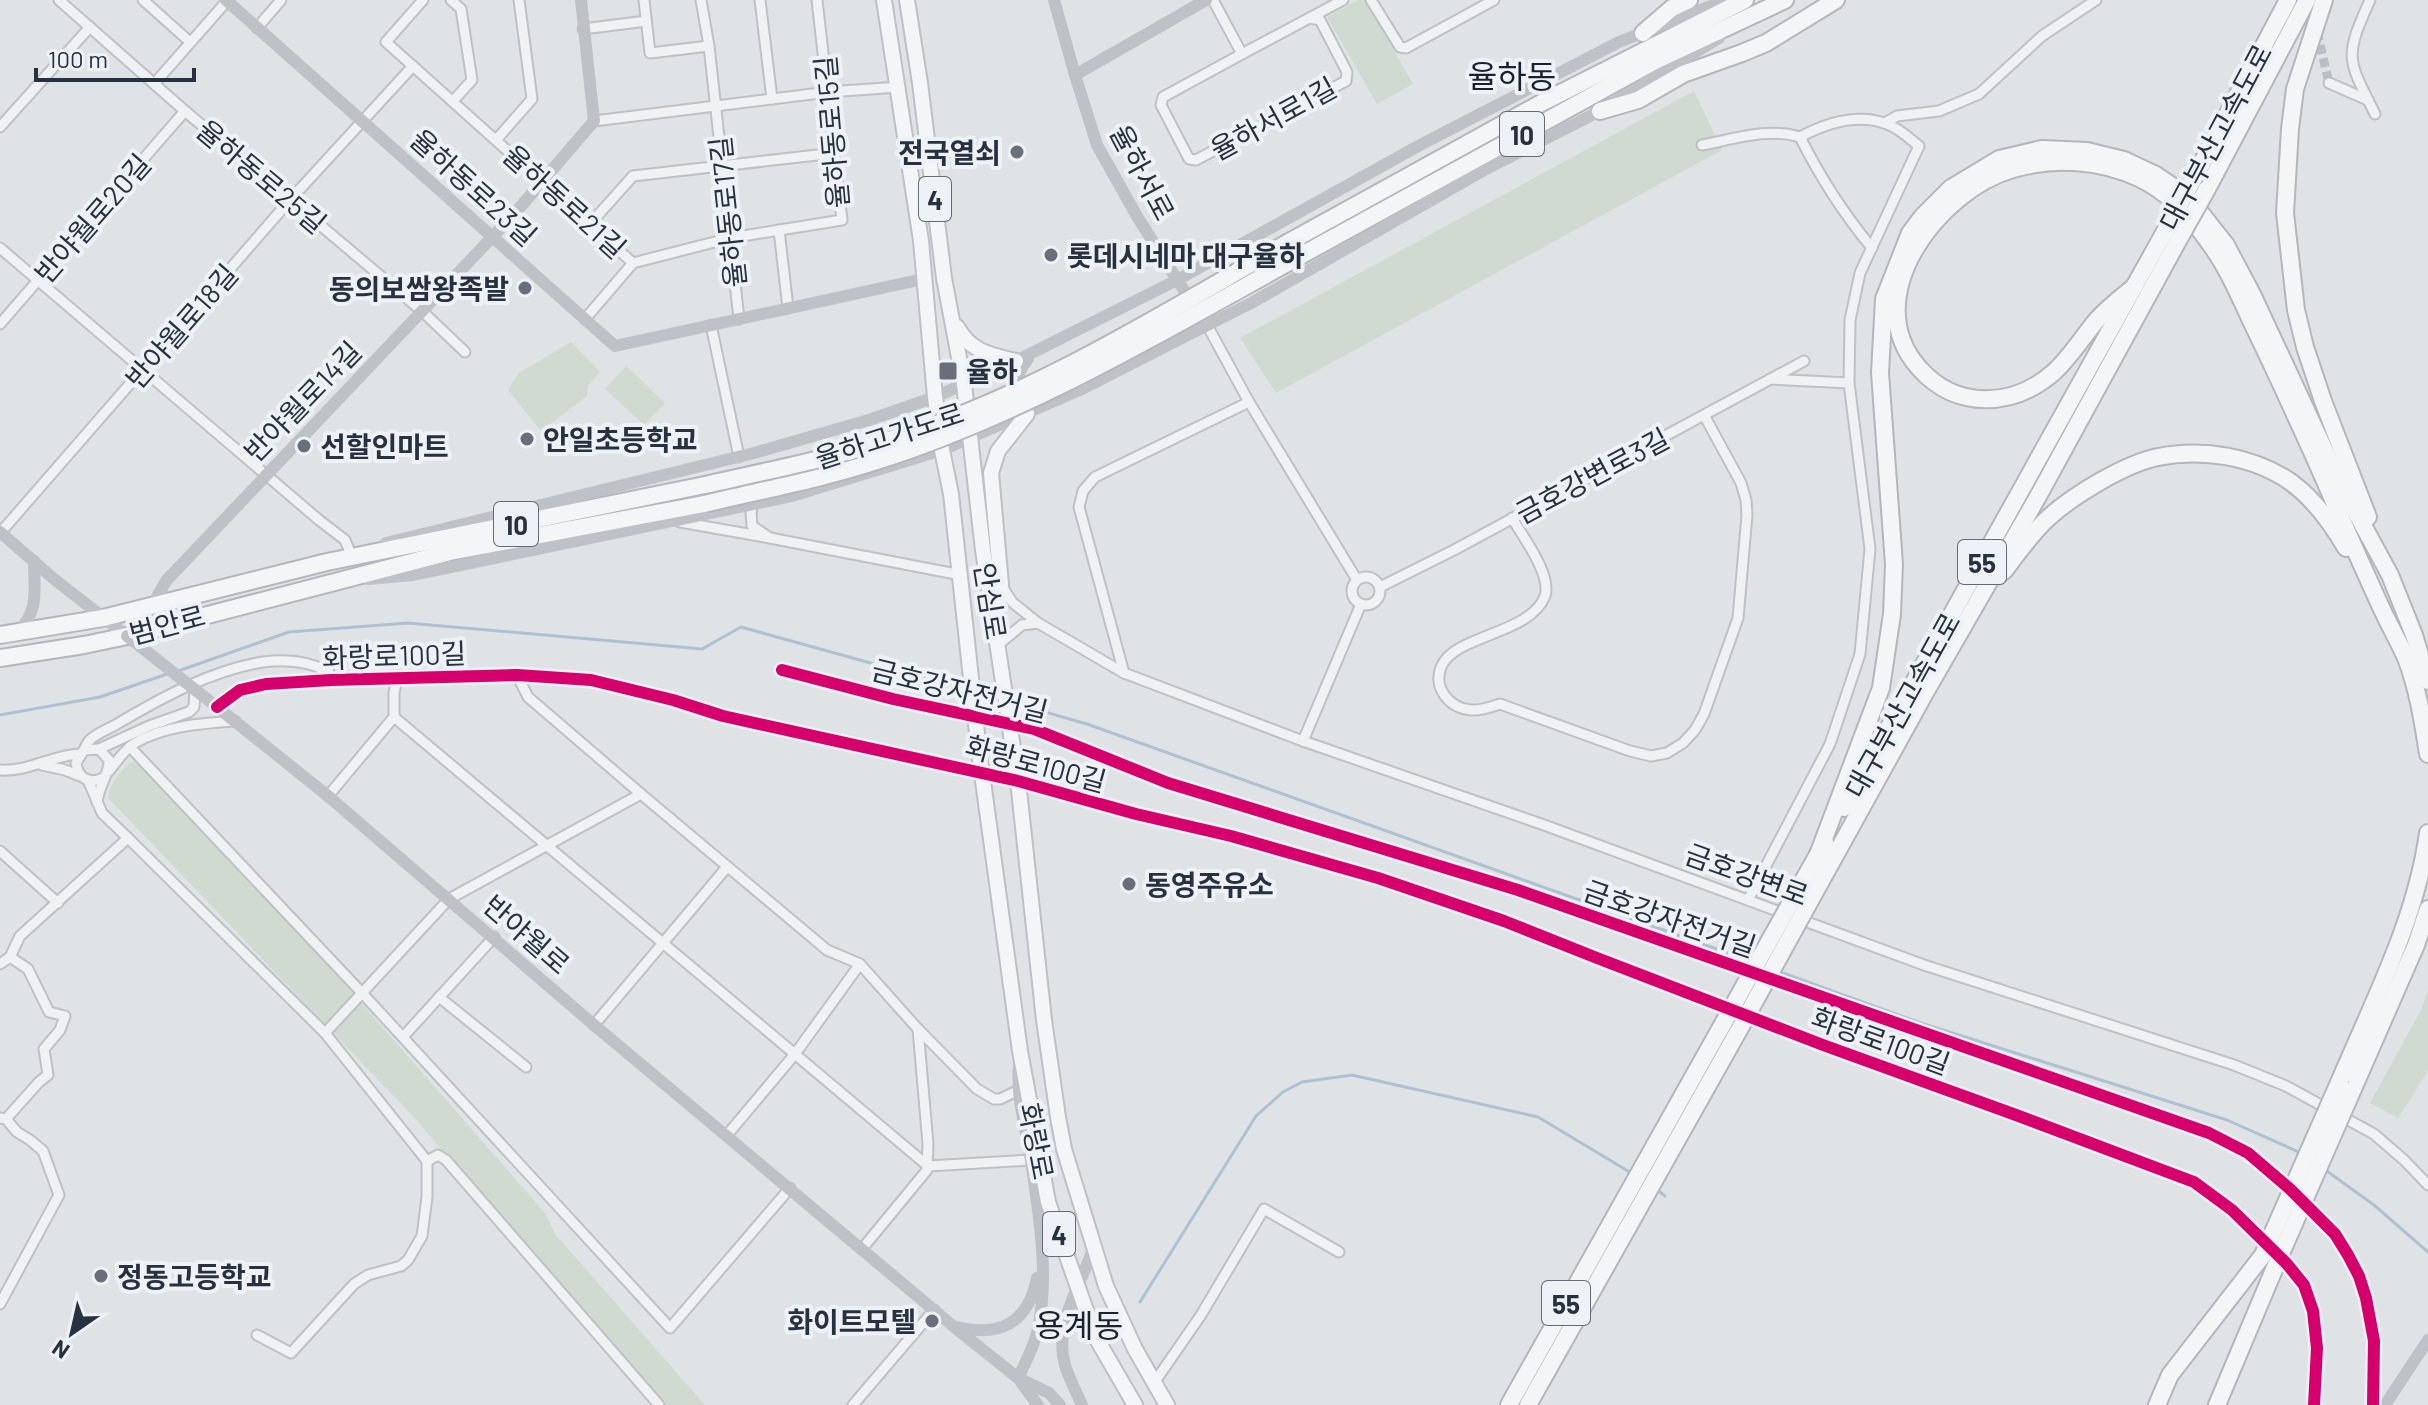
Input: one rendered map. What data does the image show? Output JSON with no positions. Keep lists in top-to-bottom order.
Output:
{
  "streets": {
    "highway": [
      "10",
      "대구부산고속도로",
      "율하고가도로",
      "55",
      "범안로"
    ],
    "main road": [
      "율하서로",
      "율하동로23길",
      "4",
      "반야월로14길",
      "안심로",
      "반야월로",
      "화랑로"
    ],
    "street": [
      "율하서로1길",
      "율하동로15길",
      "율하동로25길",
      "율하동로21길",
      "율하동로17길",
      "반야월로20길",
      "반야월로18길",
      "금호강변로3길",
      "화랑로100길",
      "금호강변로"
    ],
    "cycle path": ["금호강자전거길"]
  },
  "crossings": [
    ["율하동로15길", "율하동로17길"],
    ["10", "율하고가도로"],
    ["율하동로25길", "반야월로20길"],
    ["율하동로25길", "반야월로18길"],
    ["율하동로25길", "반야월로14길"],
    ["율하동로23길", "율하동로17길"],
    ["율하동로23길", "반야월로18길"],
    ["율하동로23길", "반야월로14길"],
    ["율하동로23길", "안심로"],
    ["율하동로21길", "반야월로18길"],
    ["율하동로21길", "반야월로14길"],
    ["율하동로17길", "안심로"],
    ["반야월로18길", "반야월로"],
    ["반야월로14길", "범안로"],
    ["율하고가도로", "범안로"],
    ["안심로", "화랑로100길"],
    ["안심로", "화랑로"],
    ["범안로", "반야월로"],
    ["화랑로100길", "반야월로"]
  ],
  "districts": ["율하동", "용계동"],
  "places": {
    "other": [
      "전국열쇠",
      "롯데시네마 대구율하",
      "동의보쌈왕족발",
      "안일초등학교",
      "선할인마트",
      "동영주유소",
      "정동고등학교",
      "화이트모텔"
    ],
    "transit": ["율하"]
  },
  "scale_bar": "100 m",
  "north": "bottom left"
}
